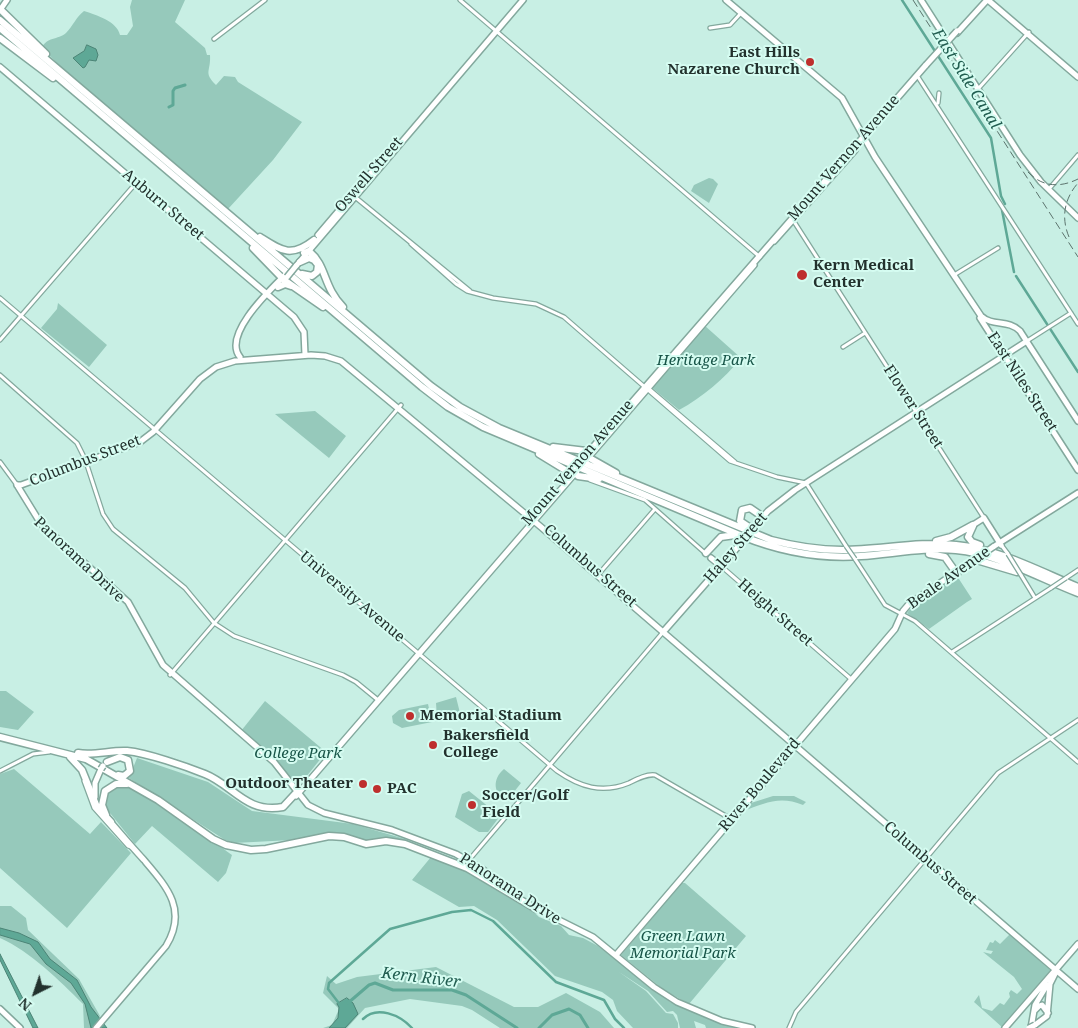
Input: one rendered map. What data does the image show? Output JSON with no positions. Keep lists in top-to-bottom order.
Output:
{
  "streets": {
    "highway": ["Mount Vernon Avenue"],
    "main road": [
      "Oswell Street",
      "Auburn Street",
      "East Niles Street",
      "Flower Street",
      "Columbus Street",
      "Haley Street",
      "Panorama Drive",
      "Beale Avenue",
      "Height Street",
      "River Boulevard"
    ],
    "street": ["University Avenue"]
  },
  "crossings": [
    ["Mount Vernon Avenue", "East Niles Street"],
    ["Mount Vernon Avenue", "Flower Street"],
    ["Mount Vernon Avenue", "Columbus Street"],
    ["Mount Vernon Avenue", "Panorama Drive"],
    ["Mount Vernon Avenue", "University Avenue"],
    ["Mount Vernon Avenue", "Height Street"],
    ["Oswell Street", "Auburn Street"],
    ["Oswell Street", "Columbus Street"],
    ["Auburn Street", "Columbus Street"],
    ["East Niles Street", "Haley Street"],
    ["Flower Street", "Haley Street"],
    ["Flower Street", "Beale Avenue"],
    ["Columbus Street", "Haley Street"],
    ["Columbus Street", "Panorama Drive"],
    ["Columbus Street", "University Avenue"],
    ["Columbus Street", "River Boulevard"],
    ["Haley Street", "Panorama Drive"],
    ["Haley Street", "University Avenue"],
    ["Haley Street", "Height Street"],
    ["Panorama Drive", "River Boulevard"],
    ["Beale Avenue", "River Boulevard"],
    ["University Avenue", "River Boulevard"],
    ["Height Street", "River Boulevard"]
  ],
  "water": ["East Side Canal", "Kern River"],
  "parks": ["Heritage Park", "College Park", "Green Lawn Memorial Park"],
  "places": [
    "East Hills Nazarene Church",
    "Kern Medical Center",
    "Memorial Stadium",
    "Bakersfield College",
    "Outdoor Theater",
    "PAC",
    "Soccer/Golf Field"
  ],
  "north": "bottom left"
}
